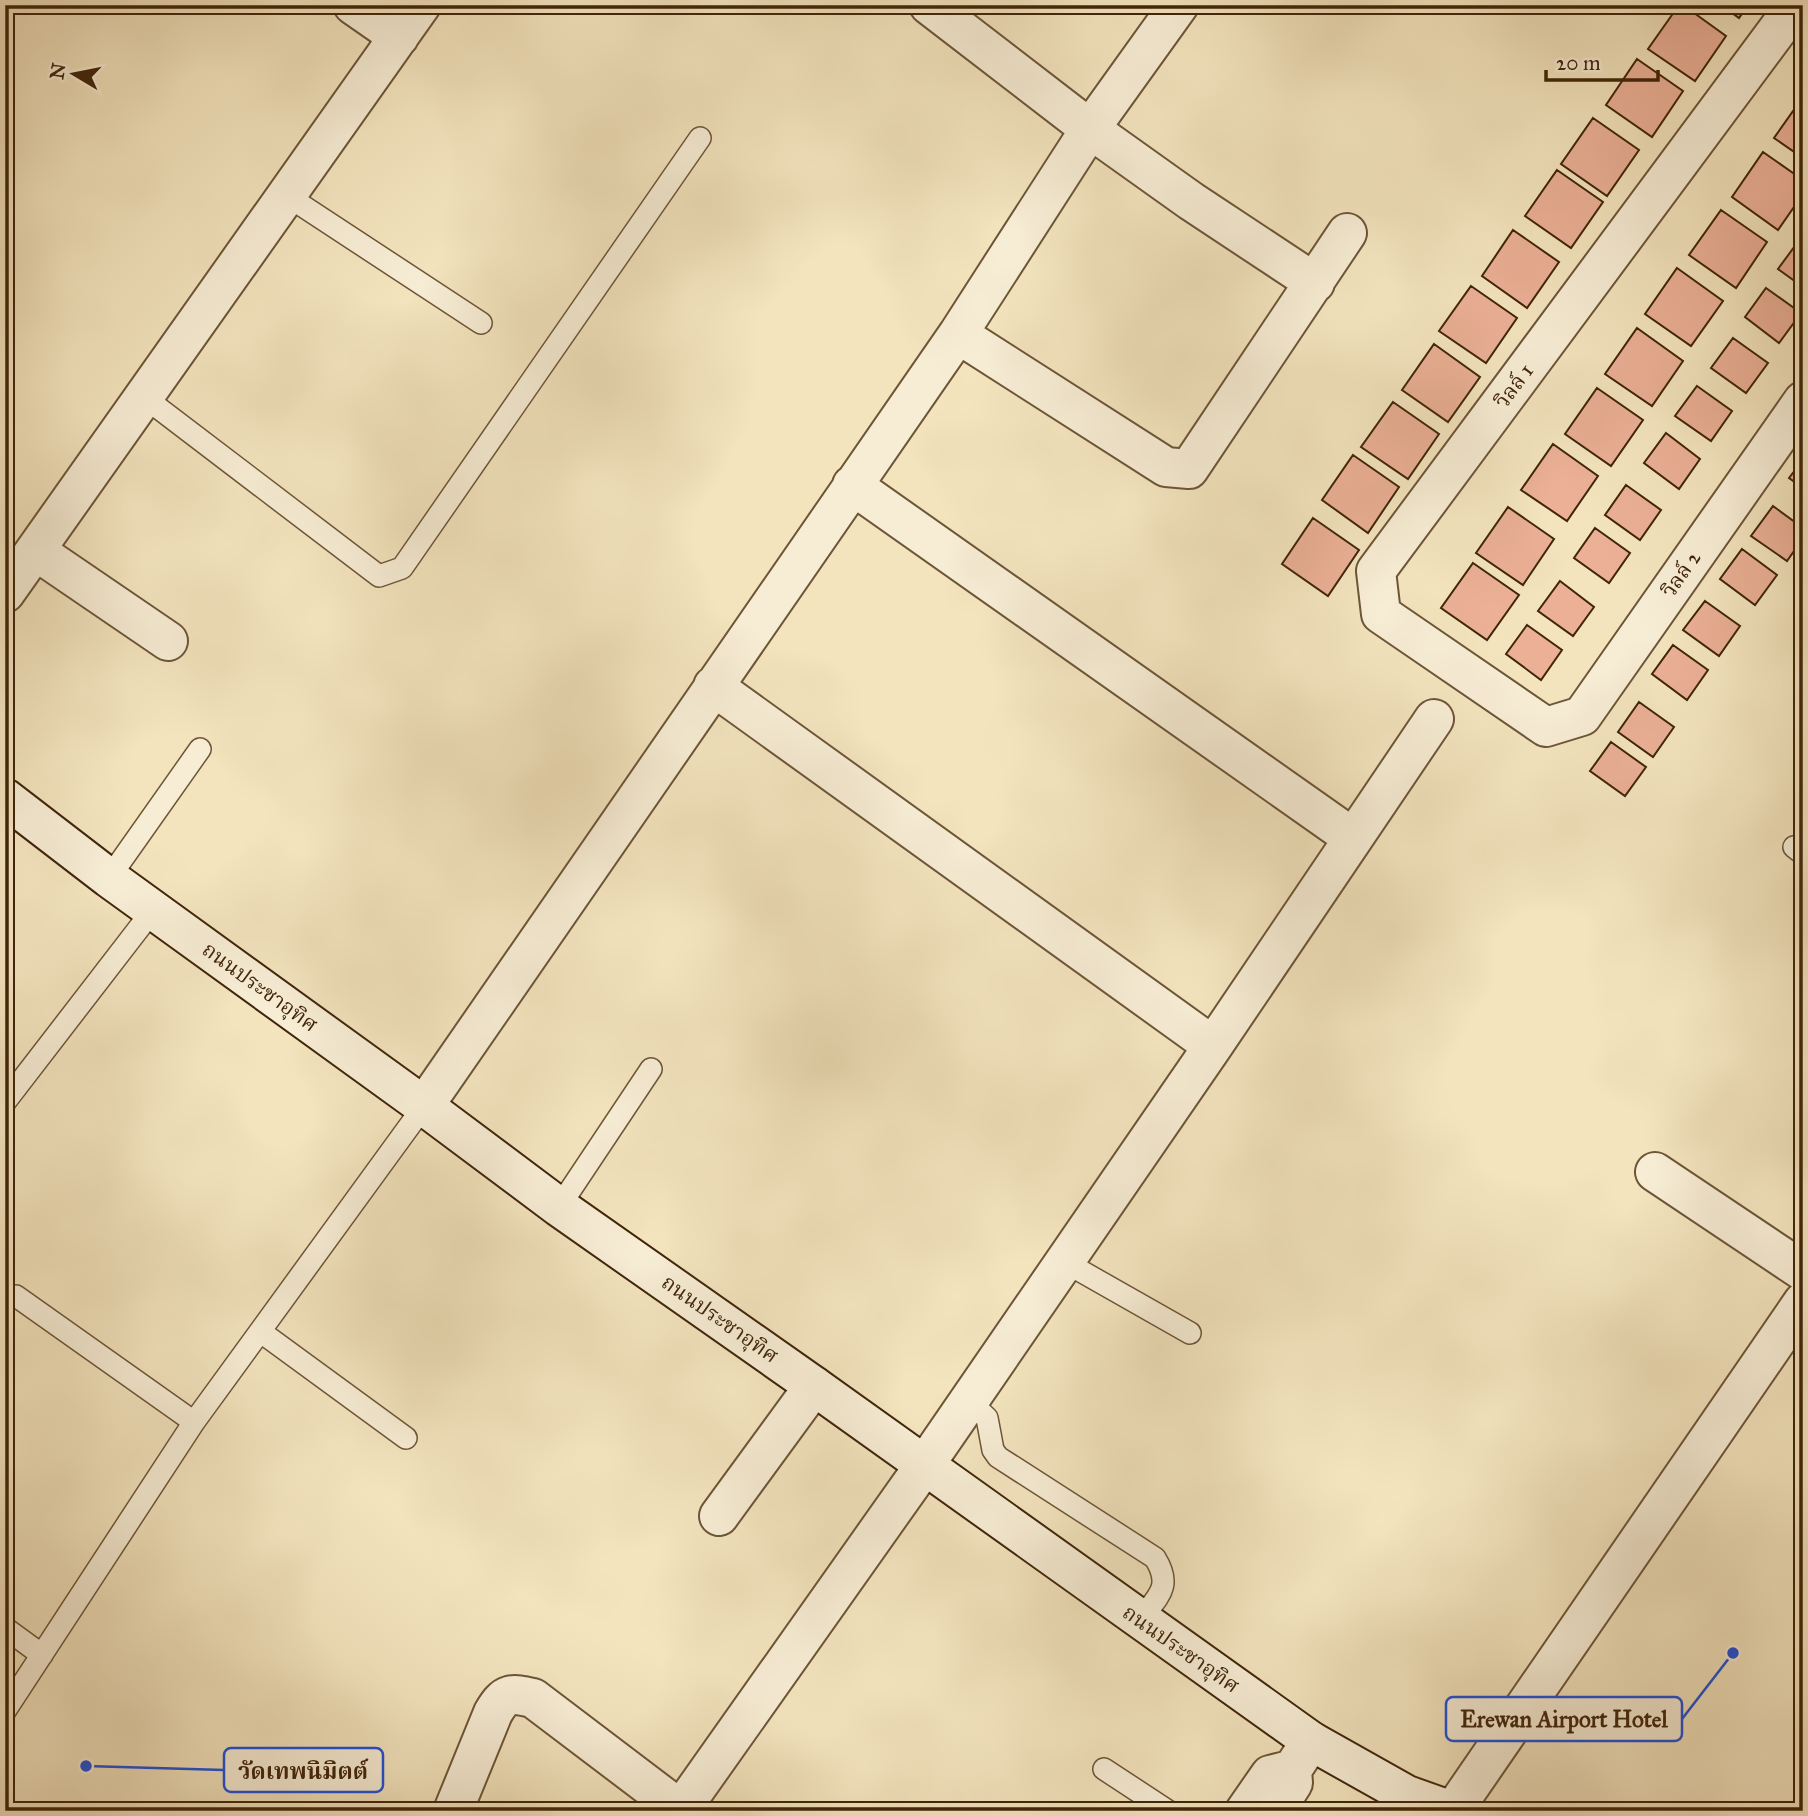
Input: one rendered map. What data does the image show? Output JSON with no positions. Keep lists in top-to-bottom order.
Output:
{
  "streets": {
    "street": ["วิลล์ 1", "วิลล์ 2", "ถนนประชาอุทิศ"]
  },
  "crossings": [
    ["วิลล์ 1", "วิลล์ 2"]
  ],
  "places": ["Erewan Airport Hotel", "วัดเทพนิมิตต์"],
  "scale_bar": "20 m",
  "north": "left"
}
